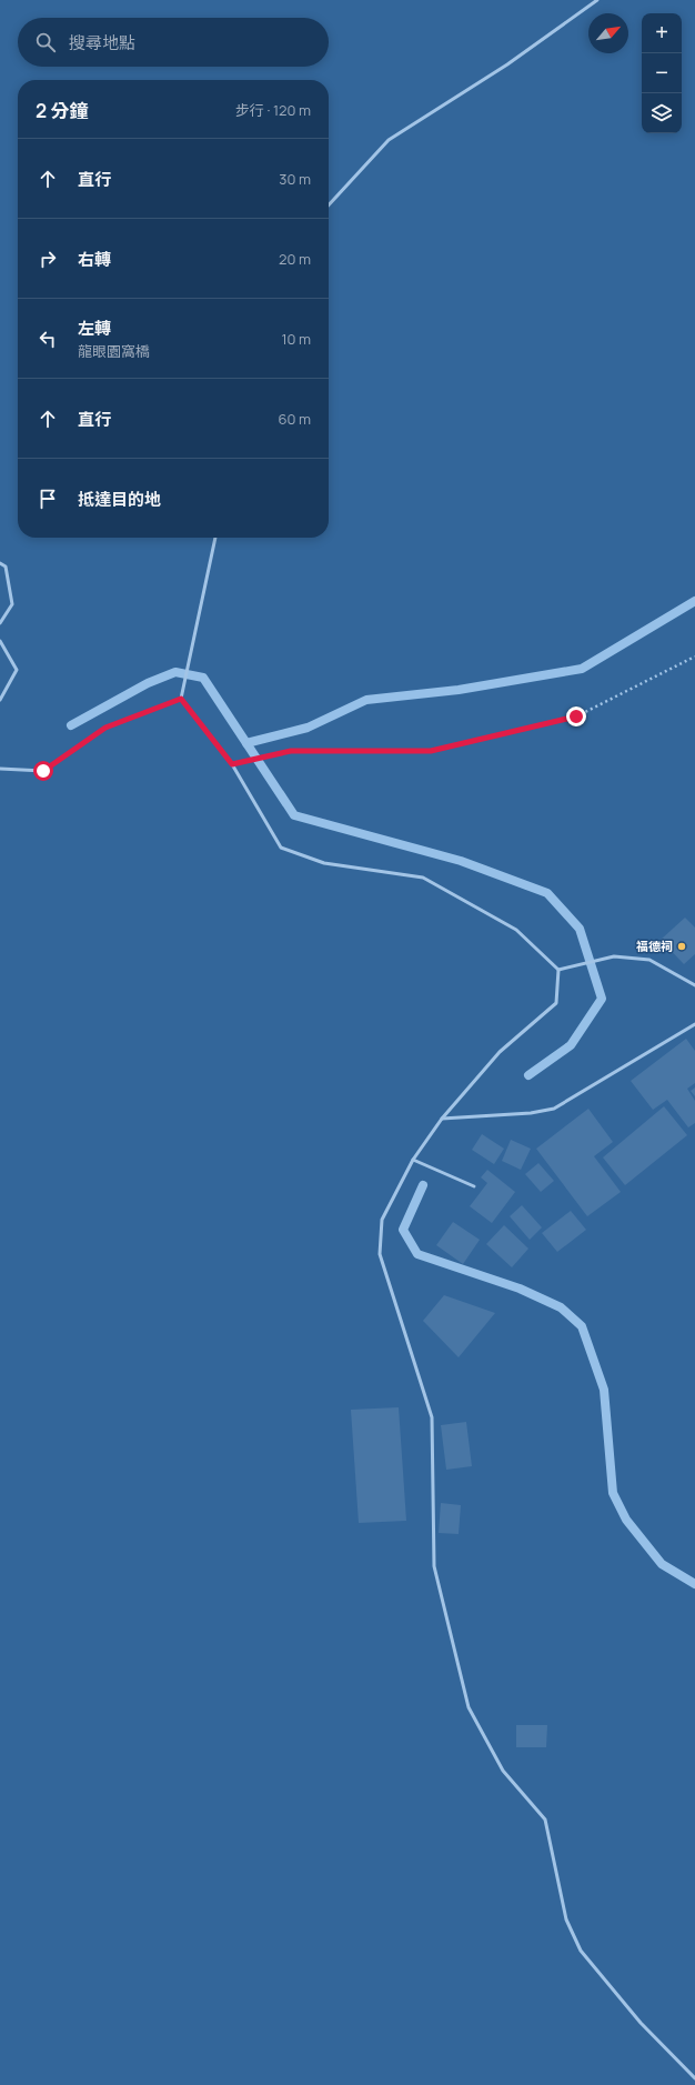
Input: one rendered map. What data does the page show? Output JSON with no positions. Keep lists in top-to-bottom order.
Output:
{
  "places": ["福德祠"],
  "north": "top right",
  "page": {
    "map_buttons": ["+", "−"],
    "search": "搜尋地點",
    "heading": ["2 分鐘", "步行 · 120 m"],
    "list": [
      ["直行", "30 m"],
      ["右轉", "20 m"],
      ["左轉", "龍眼園窩橋", "10 m"],
      ["直行", "60 m"],
      "抵達目的地"
    ]
  }
}
